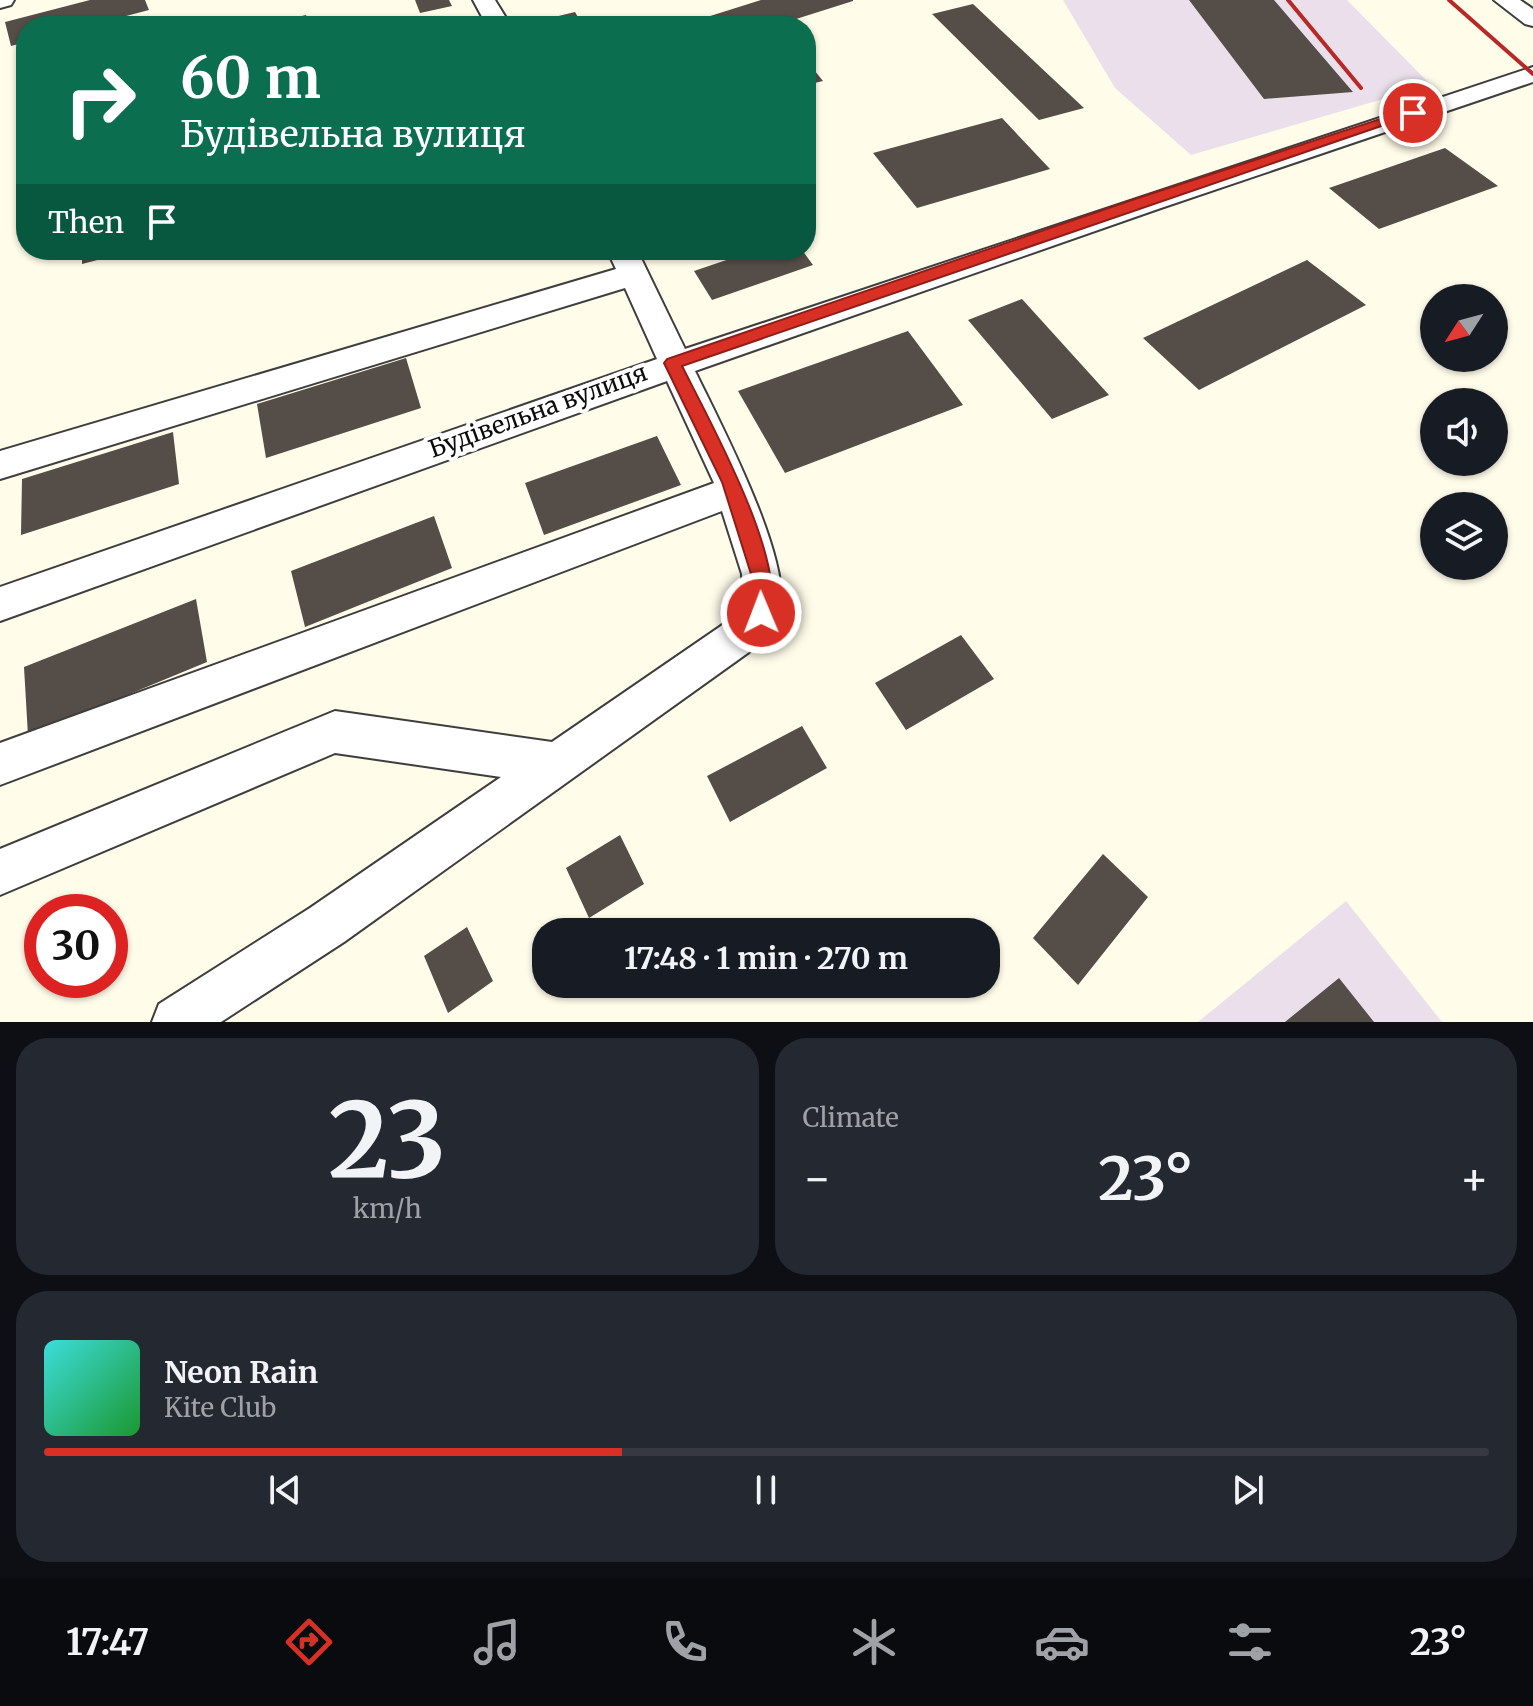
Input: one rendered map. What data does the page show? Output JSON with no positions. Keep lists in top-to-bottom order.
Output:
{
  "streets": {
    "street": ["Будівельна вулиця"]
  },
  "north": "bottom left",
  "page": {
    "turn": ["60 m", "Будівельна вулиця"],
    "then": "Then",
    "limit": "30",
    "trip": "17:48 · 1 min · 270 m",
    "tile": [
      ["23", "km/h"],
      "Climate"
    ],
    "heat": ["−", "23°", "+"],
    "song": ["Neon Rain", "Kite Club"],
    "tabs": ["17:47", "23°"]
  }
}
